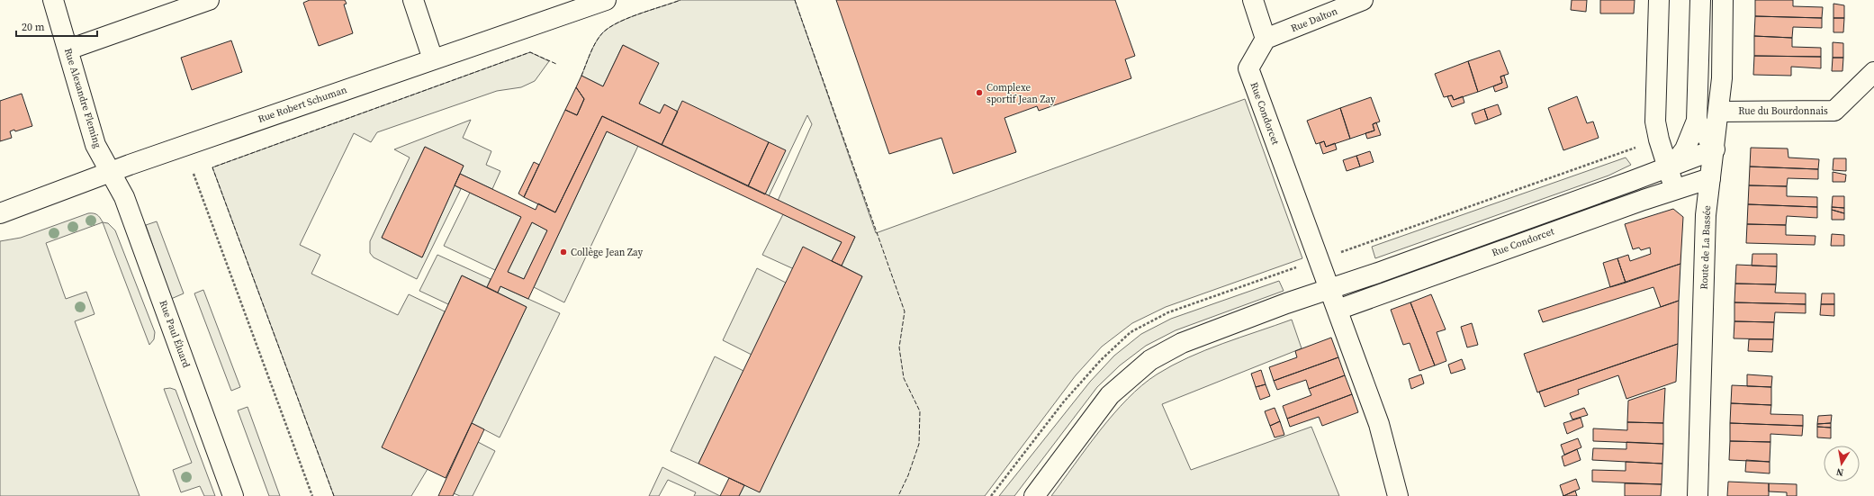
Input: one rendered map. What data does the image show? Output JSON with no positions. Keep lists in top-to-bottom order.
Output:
{
  "streets": {
    "street": [
      "Rue Dalton",
      "Rue Alexandre Fleming",
      "Rue Robert Schuman",
      "Rue du Bourdonnais",
      "Rue Condorcet",
      "Route de La Bassée",
      "Rue Paul Éluard"
    ]
  },
  "crossings": [
    ["Rue Dalton", "Rue Condorcet"],
    ["Rue Alexandre Fleming", "Rue Robert Schuman"],
    ["Rue Alexandre Fleming", "Rue Paul Éluard"],
    ["Rue Robert Schuman", "Rue Paul Éluard"],
    ["Rue du Bourdonnais", "Route de La Bassée"],
    ["Rue Condorcet", "Route de La Bassée"]
  ],
  "places": ["Complexe sportif Jean Zay", "Collège Jean Zay"],
  "scale_bar": "20 m",
  "north": "bottom"
}
